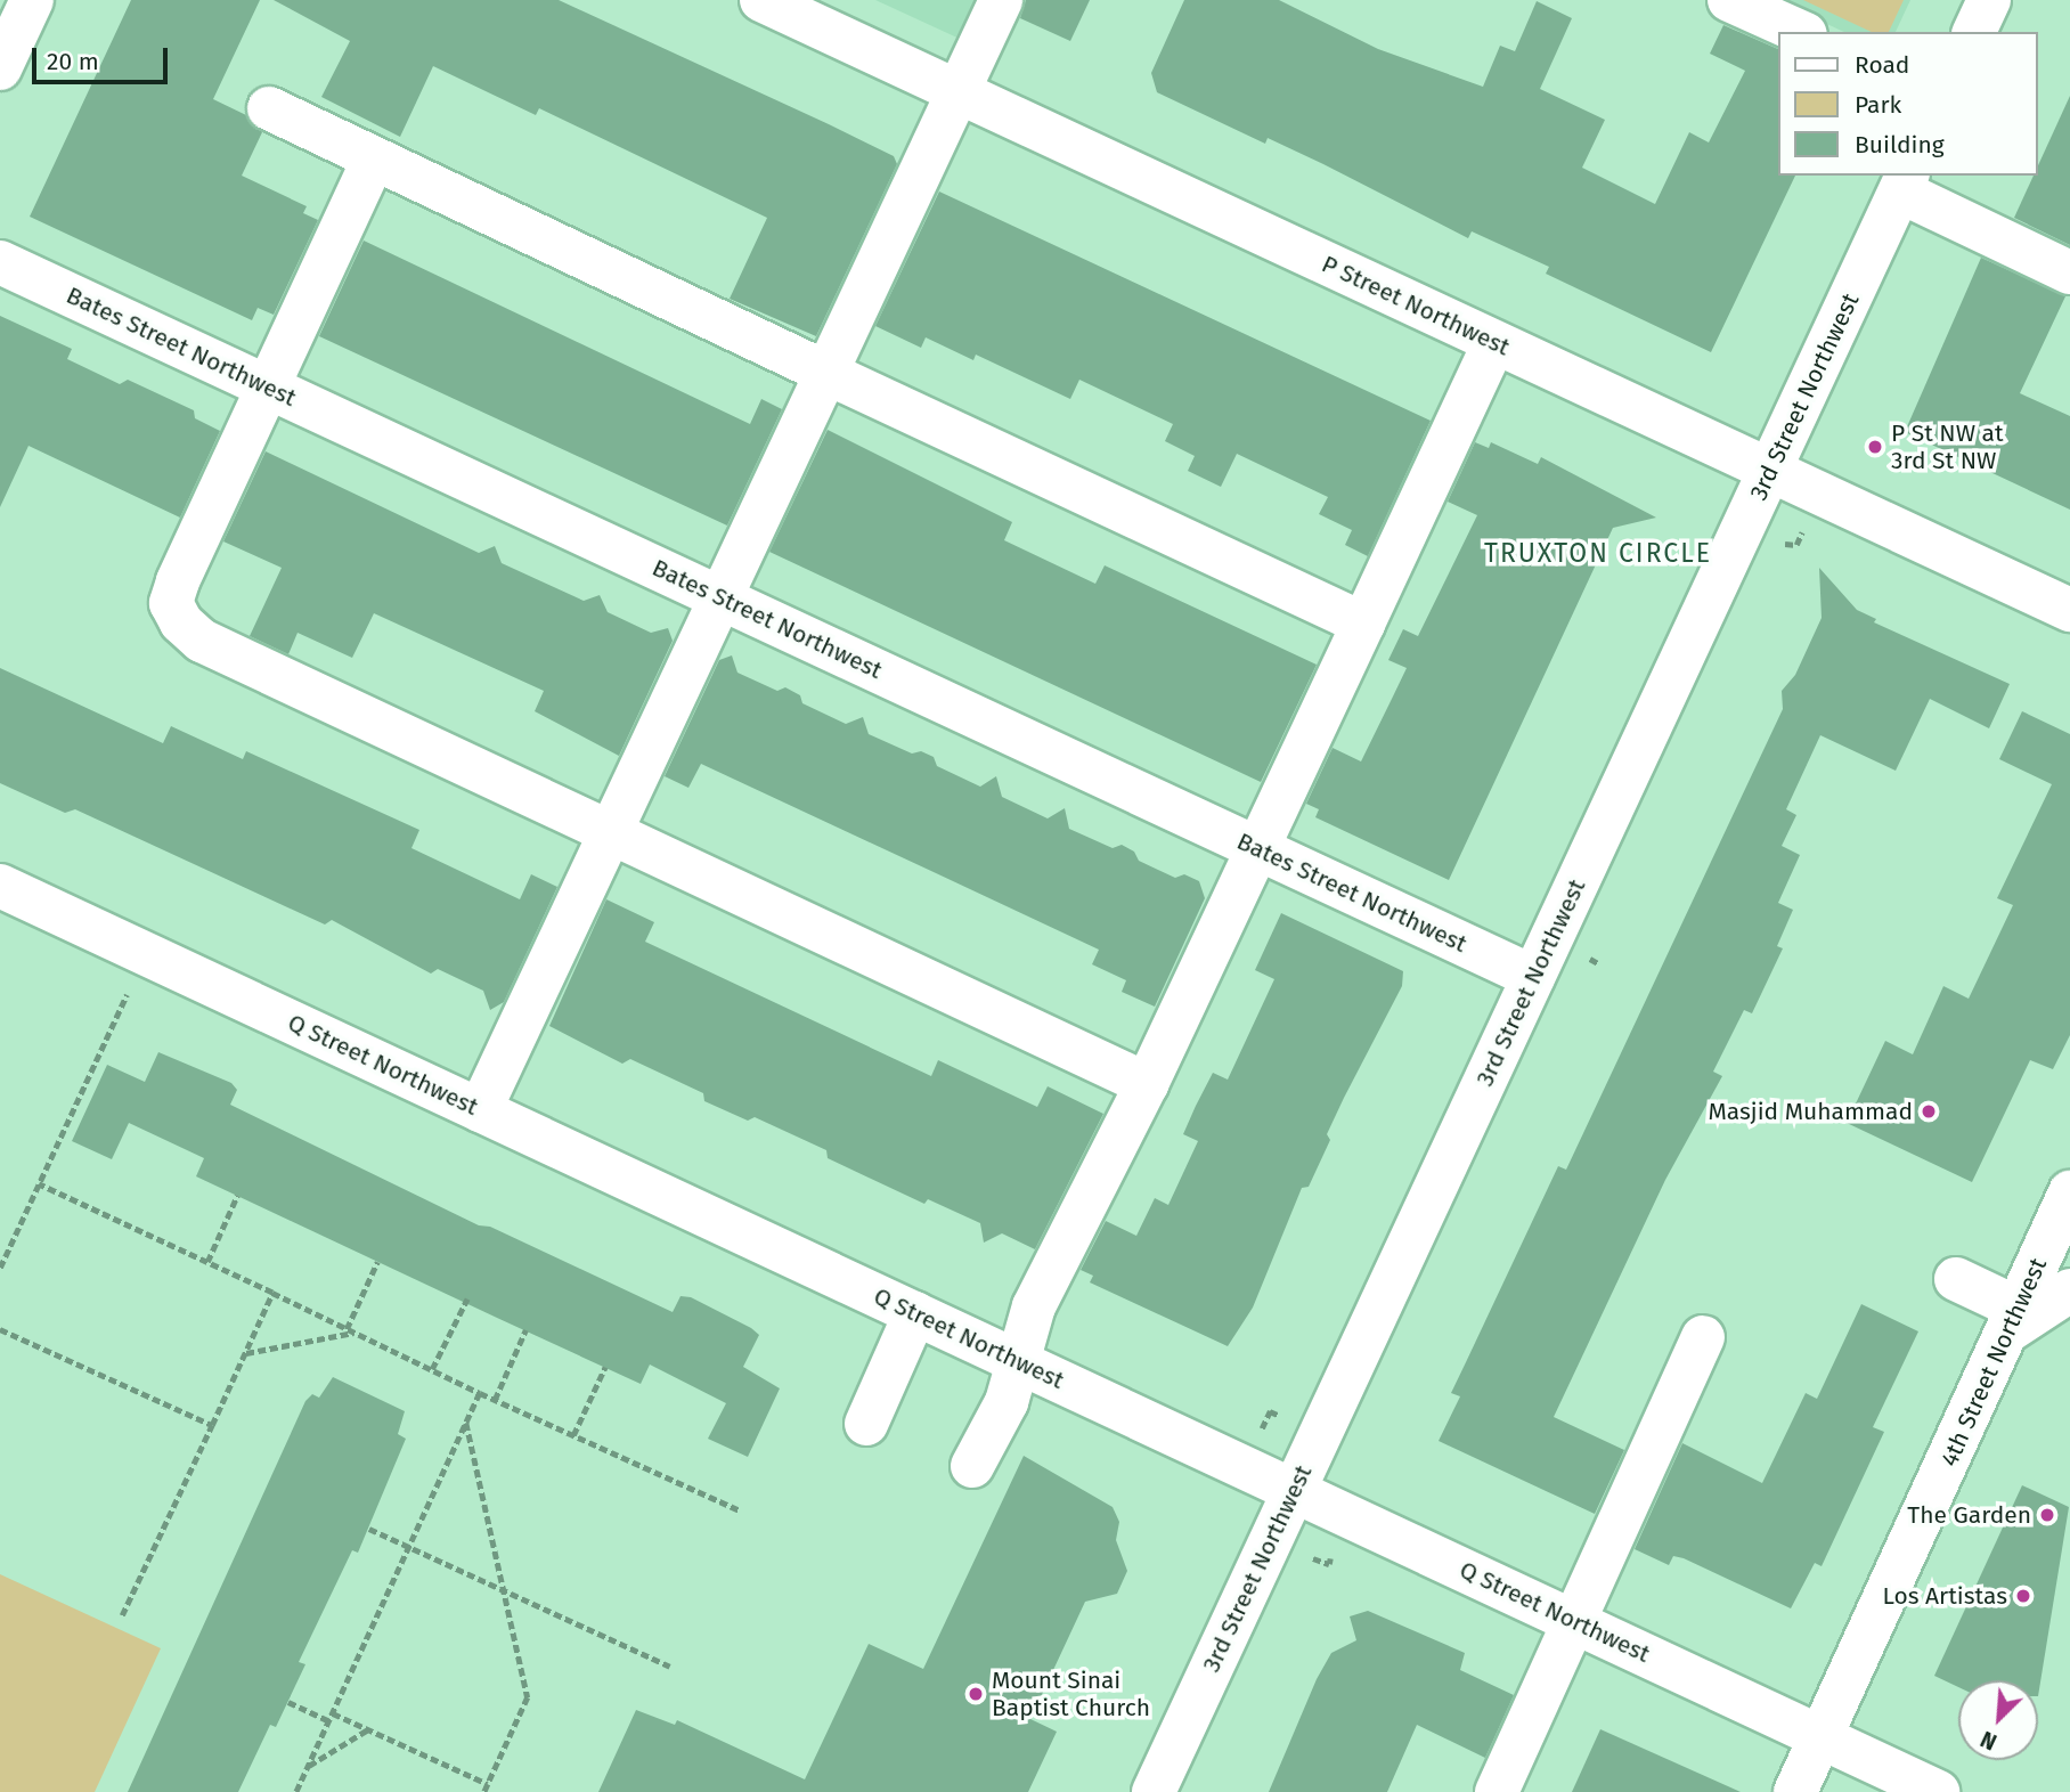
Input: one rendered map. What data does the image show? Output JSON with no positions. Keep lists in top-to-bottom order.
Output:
{
  "streets": {
    "street": [
      "P Street Northwest",
      "Bates Street Northwest",
      "3rd Street Northwest",
      "Q Street Northwest",
      "4th Street Northwest"
    ]
  },
  "crossings": [
    ["P Street Northwest", "3rd Street Northwest"],
    ["Bates Street Northwest", "3rd Street Northwest"],
    ["3rd Street Northwest", "Q Street Northwest"],
    ["Q Street Northwest", "4th Street Northwest"]
  ],
  "districts": ["TRUXTON CIRCLE"],
  "places": [
    "P St NW at 3rd St NW",
    "Masjid Muhammad",
    "The Garden",
    "Los Artistas",
    "Mount Sinai Baptist Church"
  ],
  "legend": ["Road", "Park", "Building"],
  "scale_bar": "20 m",
  "north": "bottom left"
}
